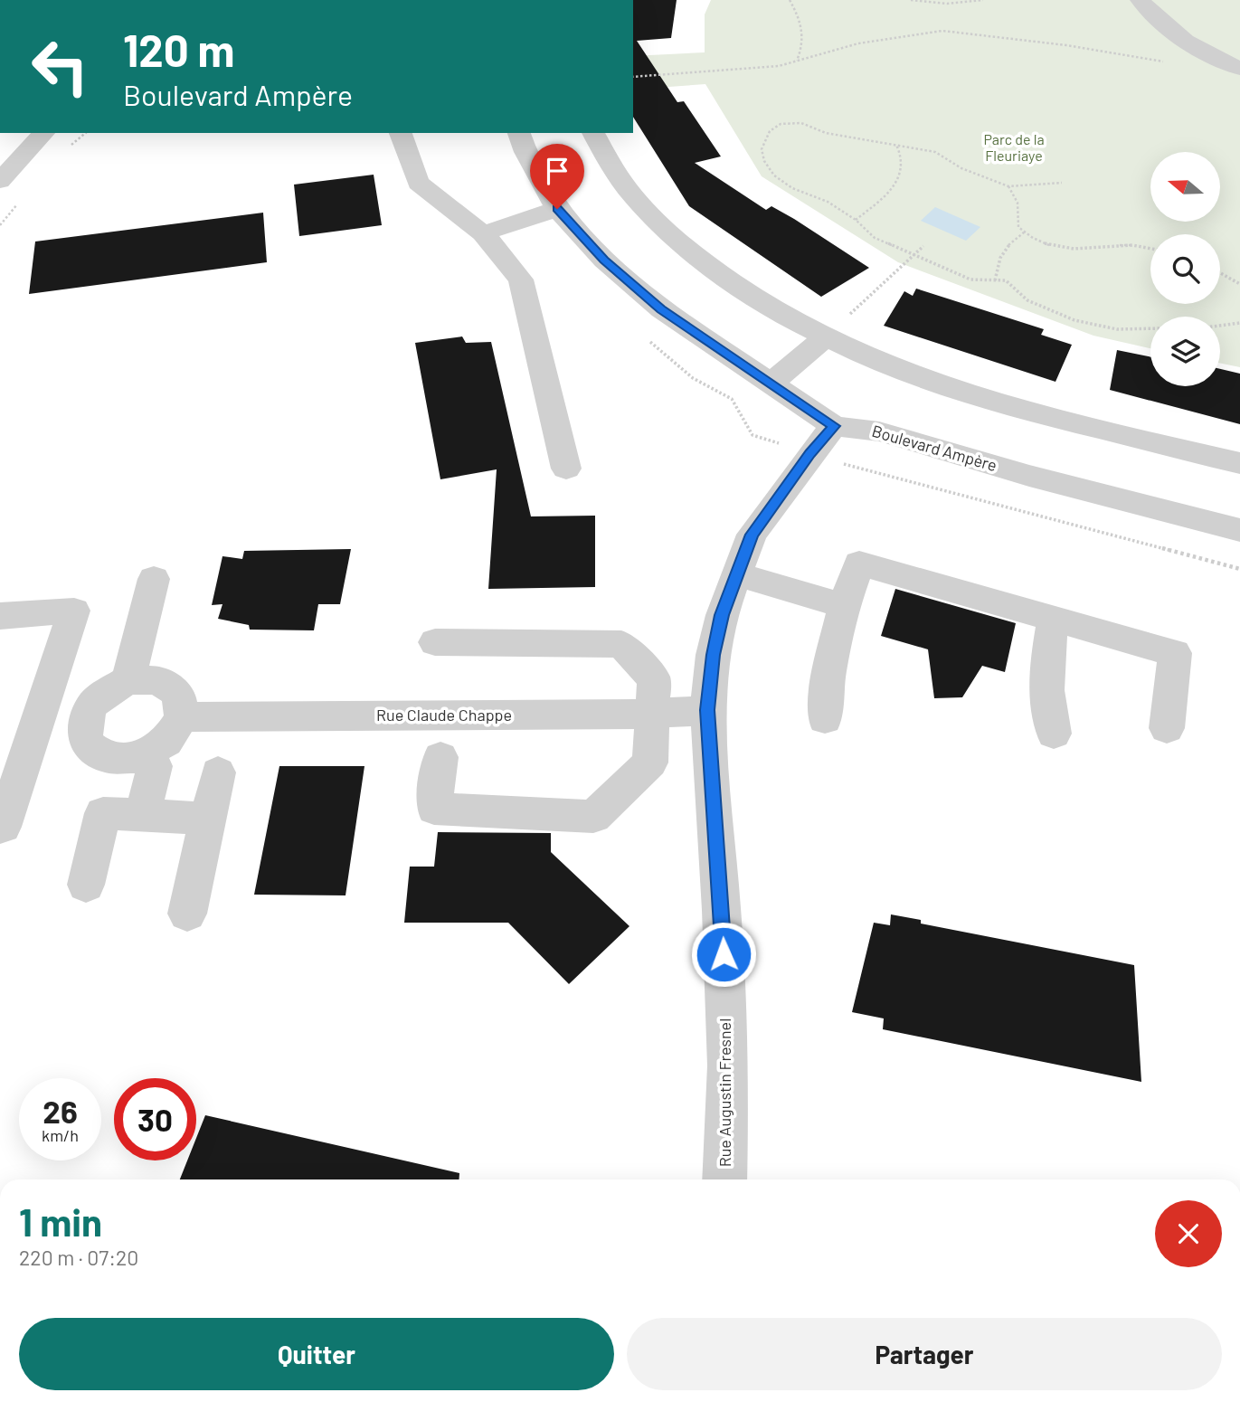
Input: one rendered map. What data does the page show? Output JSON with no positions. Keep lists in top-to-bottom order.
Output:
{
  "streets": {
    "street": ["Boulevard Ampère", "Rue Claude Chappe", "Rue Augustin Fresnel"]
  },
  "crossings": [
    ["Boulevard Ampère", "Rue Augustin Fresnel"],
    ["Rue Claude Chappe", "Rue Augustin Fresnel"]
  ],
  "parks": ["Parc de la Fleuriaye"],
  "north": "left",
  "page": {
    "turn": ["120 m", "Boulevard Ampère"],
    "speed": "26 km/h",
    "limit": "30",
    "heading": ["1 min", "220 m · 07:20"],
    "buttons": ["Quitter", "Partager"]
  }
}
